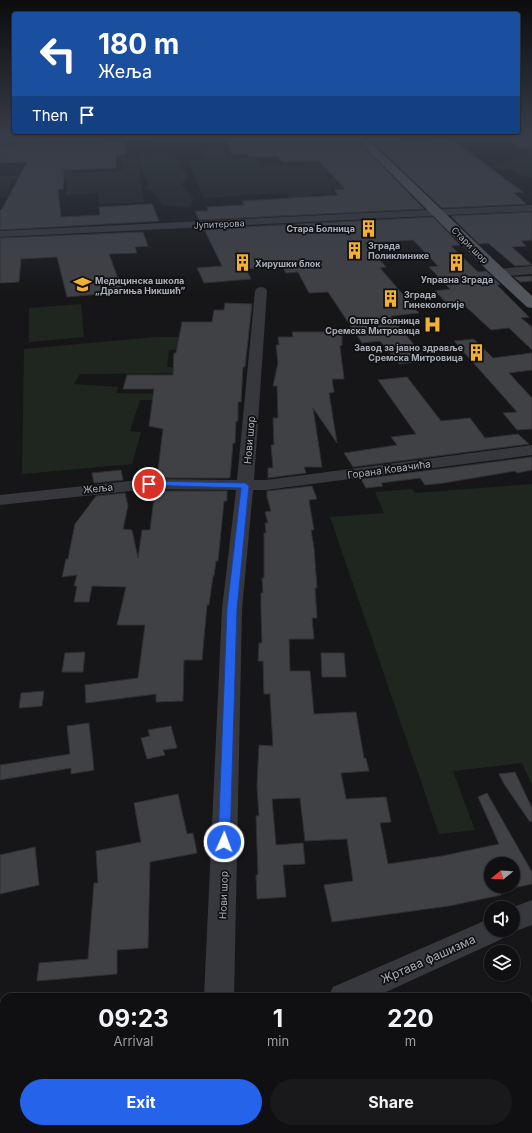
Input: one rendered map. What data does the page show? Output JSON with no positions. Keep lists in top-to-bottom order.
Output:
{
  "streets": {
    "main road": ["Стари шор"],
    "street": [
      "Јупитерова",
      "Нови шор",
      "Горана Ковачића",
      "Жеља",
      "Жртава фашизма"
    ]
  },
  "crossings": [
    ["Јупитерова", "Стари шор"],
    ["Нови шор", "Горана Ковачића"],
    ["Нови шор", "Жеља"],
    ["Горана Ковачића", "Жеља"]
  ],
  "places": {
    "building": [
      "Стара Болница",
      "Зграда Поликлинике",
      "Управна Зграда",
      "Хирушки блок",
      "Зграда Гинекологије",
      "Завод за јавно здравље Сремска Митровица"
    ],
    "school or university": ["Медицинска школа „Драгиња Никшић”"],
    "hospital": ["Општа болница Сремска Митровица"]
  },
  "north": "left",
  "page": {
    "turn": ["180 m", "Жеља"],
    "then": "Then",
    "eta": [
      "09:23",
      "Arrival",
      "1",
      "min",
      "220",
      "m"
    ],
    "buttons": ["Exit", "Share"]
  }
}
